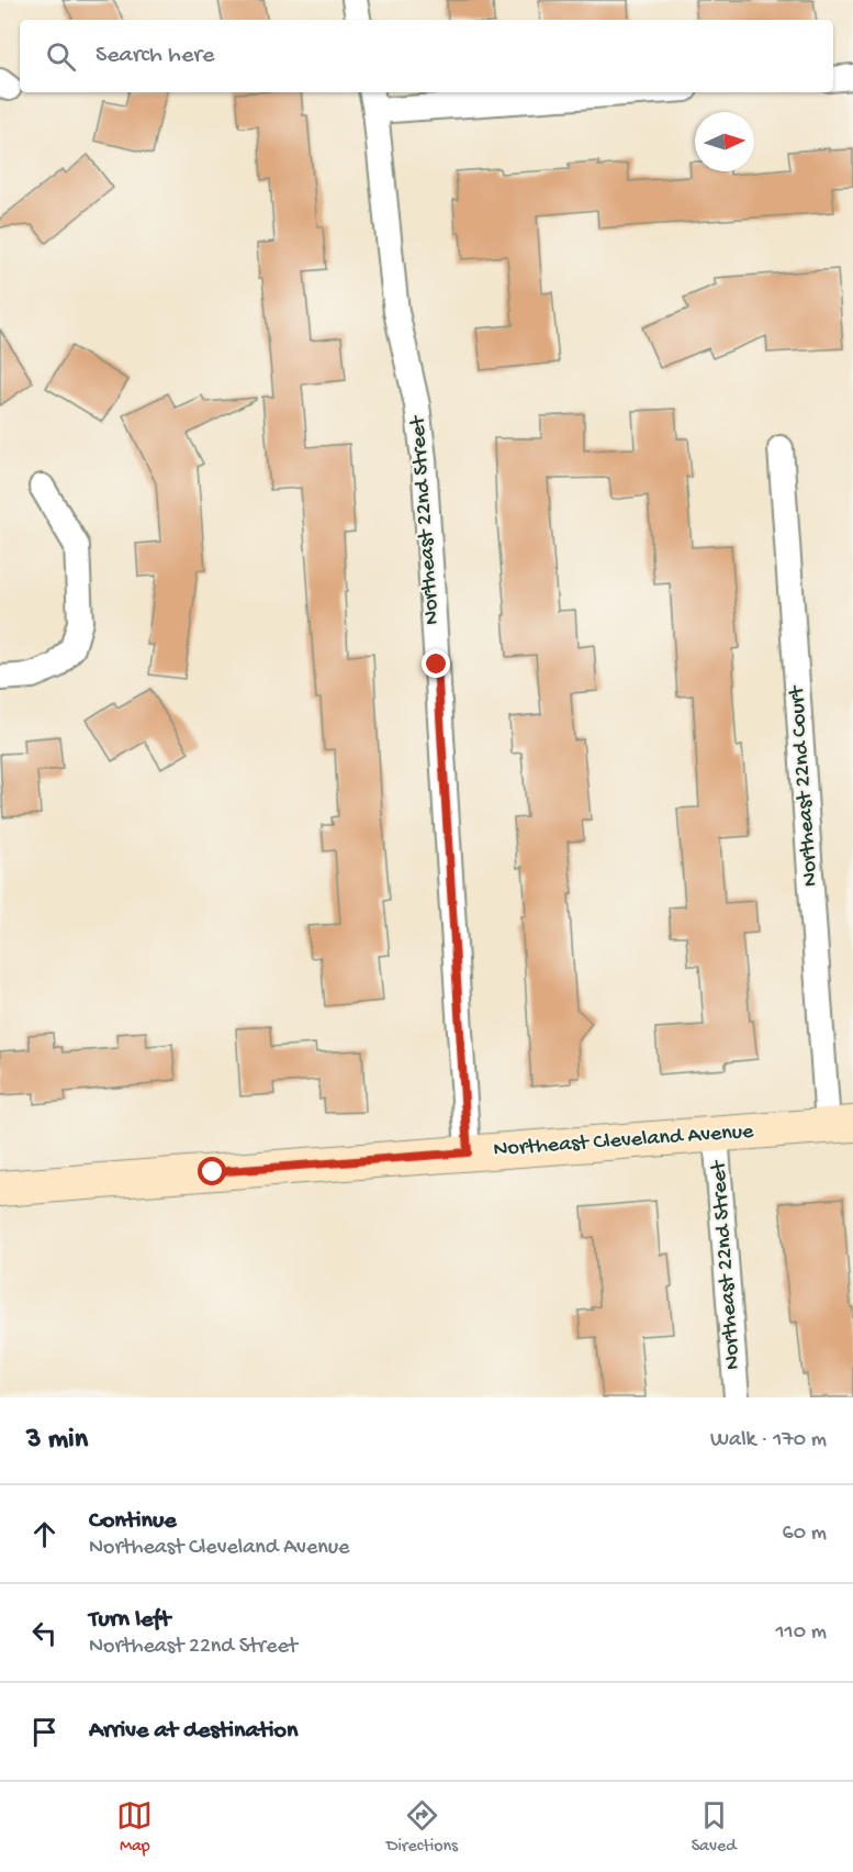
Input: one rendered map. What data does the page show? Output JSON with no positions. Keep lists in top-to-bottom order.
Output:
{
  "streets": {
    "street": ["Northeast 22nd Street", "Northeast 22nd Court", "Northeast Cleveland Avenue"]
  },
  "crossings": [
    ["Northeast 22nd Street", "Northeast Cleveland Avenue"],
    ["Northeast 22nd Court", "Northeast Cleveland Avenue"]
  ],
  "north": "right",
  "page": {
    "search": "Search here",
    "heading": ["3 min", "Walk · 170 m"],
    "list": [
      ["Continue", "Northeast Cleveland Avenue", "60 m"],
      ["Turn left", "Northeast 22nd Street", "110 m"],
      "Arrive at destination"
    ],
    "nav": ["Map", "Directions", "Saved"]
  }
}
